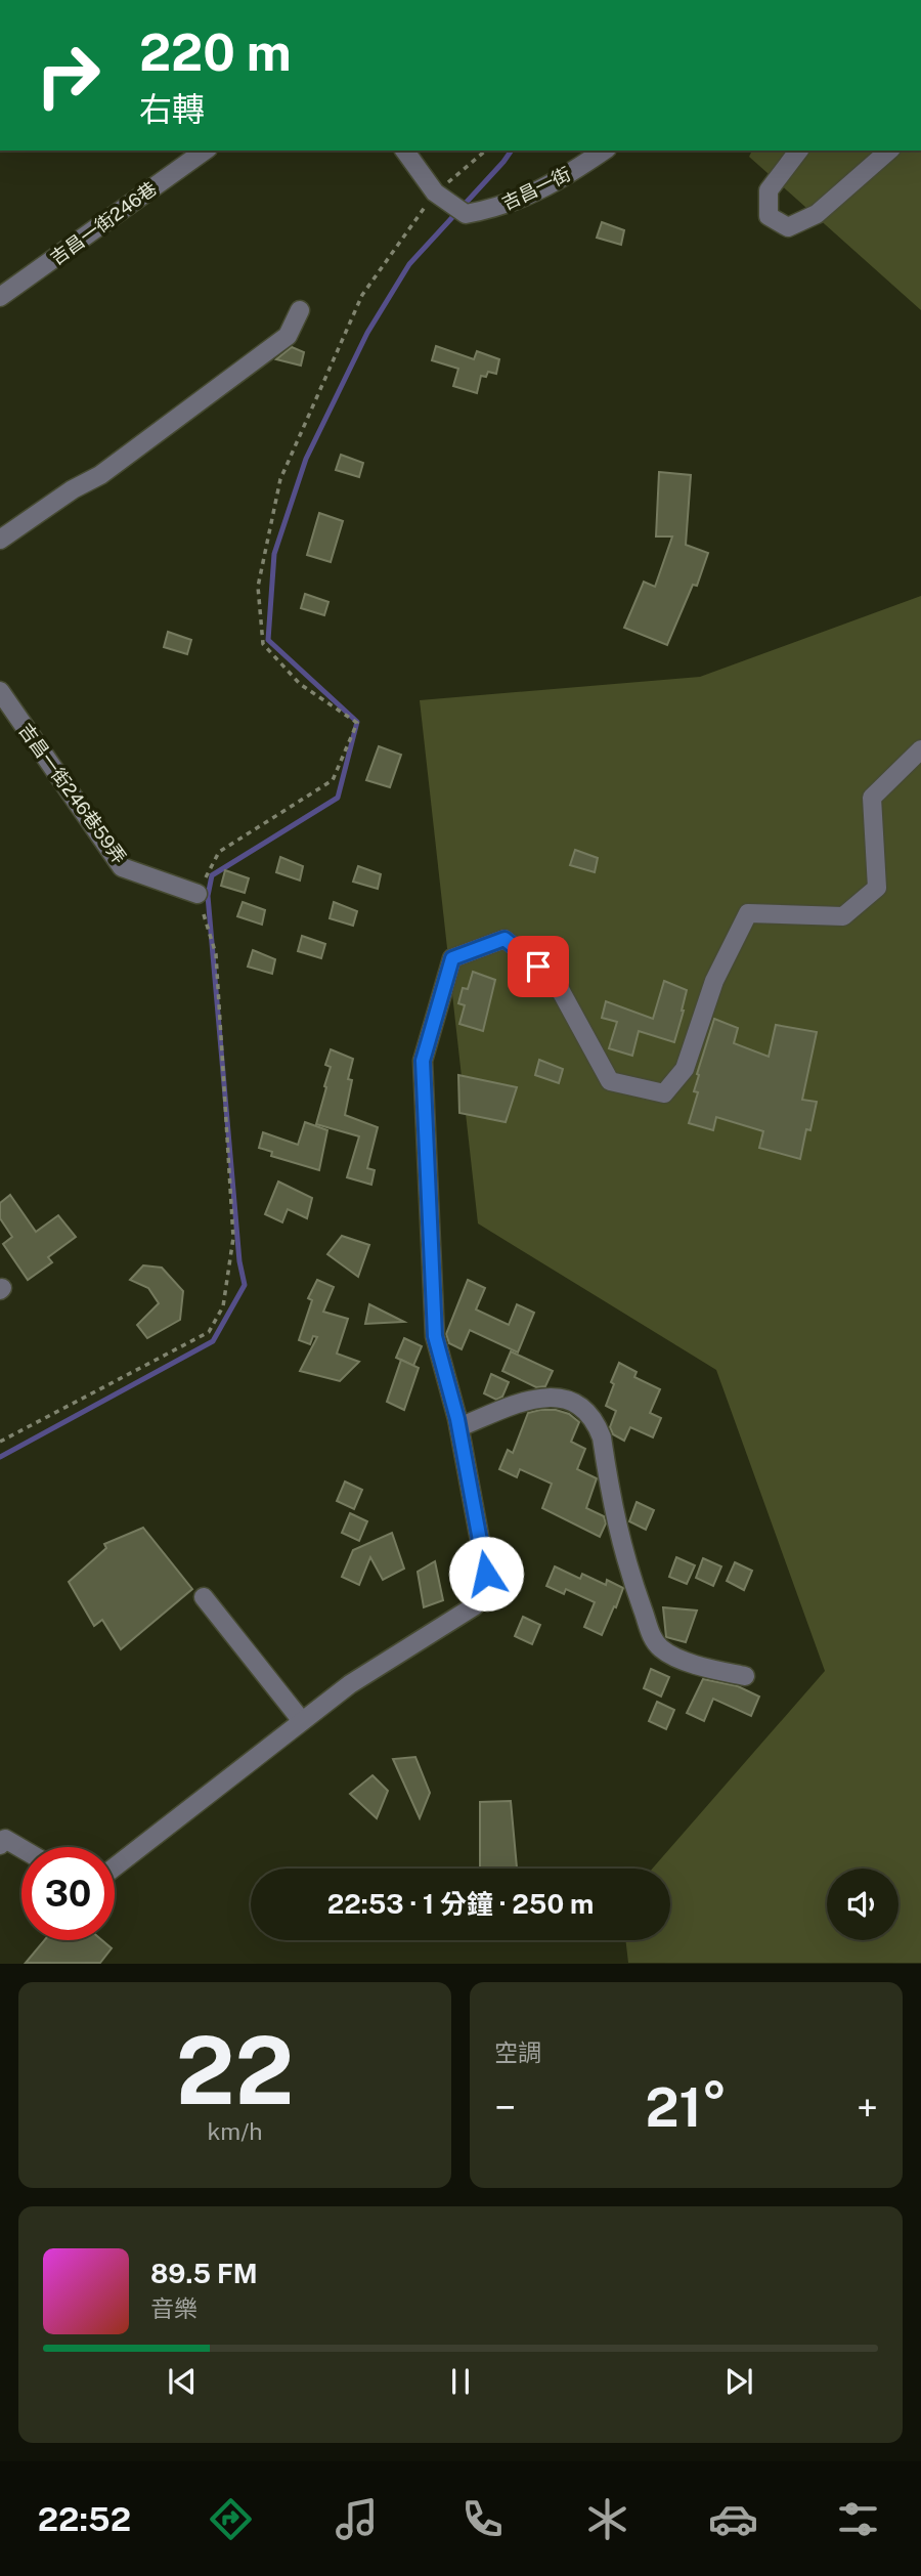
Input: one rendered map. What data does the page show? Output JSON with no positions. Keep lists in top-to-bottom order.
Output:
{
  "streets": {
    "street": ["吉昌一街", "吉昌一街246巷", "吉昌一街246巷59弄"]
  },
  "page": {
    "turn": ["220 m", "右轉"],
    "limit": "30",
    "trip": "22:53 · 1 分鐘 · 250 m",
    "tile": [
      ["22", "km/h"],
      "空調"
    ],
    "heat": ["−", "21°", "+"],
    "song": ["89.5 FM", "音樂"],
    "tabs": "22:52"
  }
}
